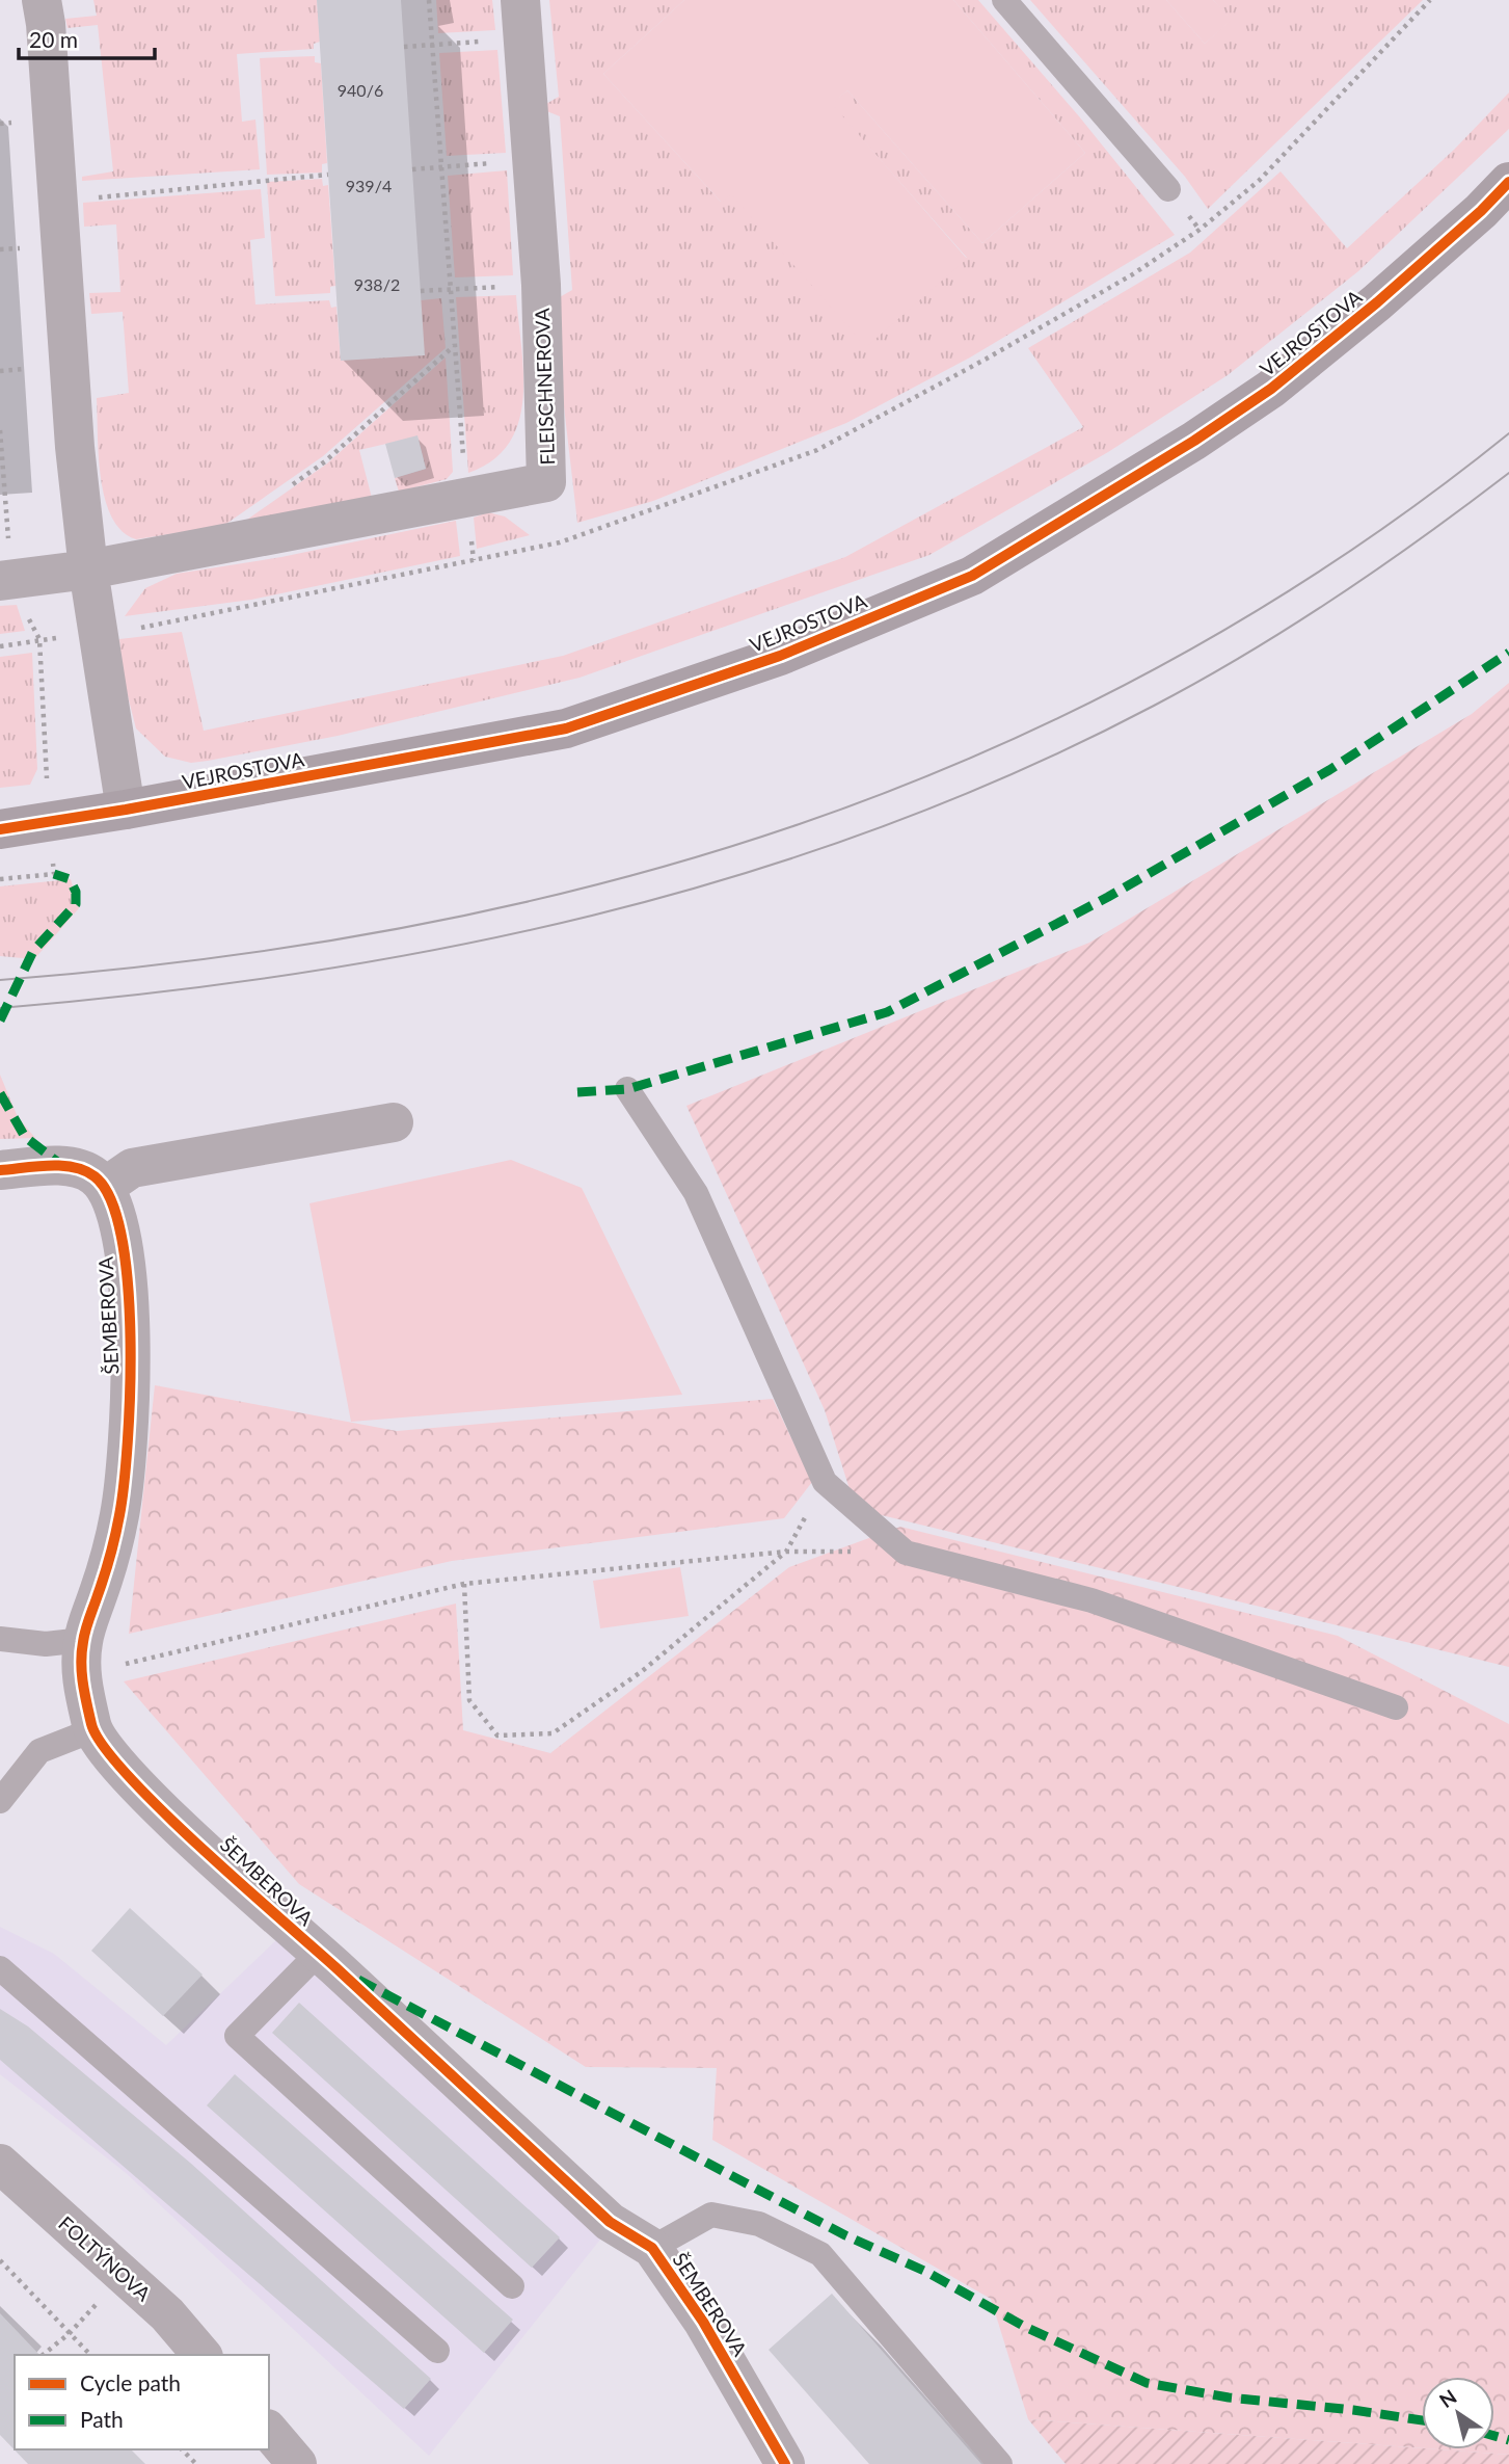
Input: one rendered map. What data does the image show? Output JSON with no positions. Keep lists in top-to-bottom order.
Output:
{
  "streets": {
    "street": [
      "VEJROSTOVA",
      "FLEISCHNEROVA",
      "ŠEMBEROVA",
      "FOLTÝNOVA"
    ]
  },
  "house_numbers": ["940/6", "939/4", "938/2"],
  "legend": ["Cycle path", "Path"],
  "scale_bar": "20 m",
  "north": "top left"
}
